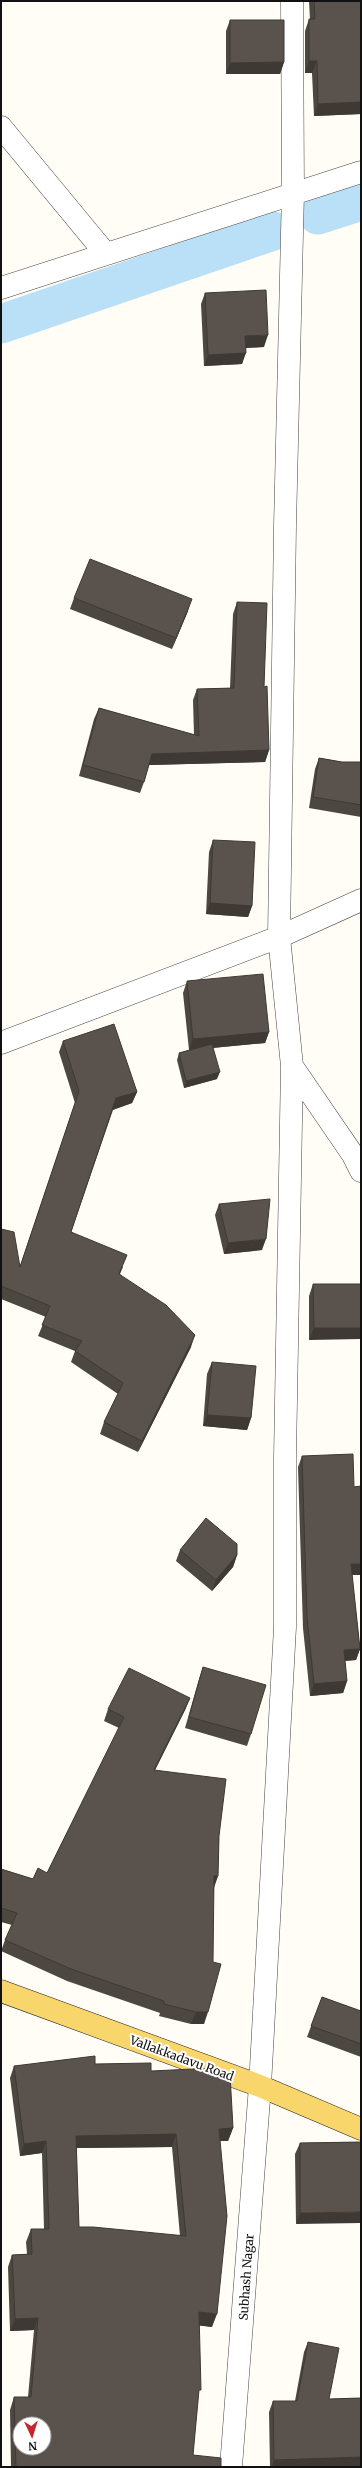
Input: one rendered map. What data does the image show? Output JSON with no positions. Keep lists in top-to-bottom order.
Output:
{
  "streets": {
    "main road": ["Vallakkadavu Road"],
    "street": ["Subhash Nagar"]
  },
  "crossings": [
    ["Vallakkadavu Road", "Subhash Nagar"]
  ],
  "north": "bottom"
}
